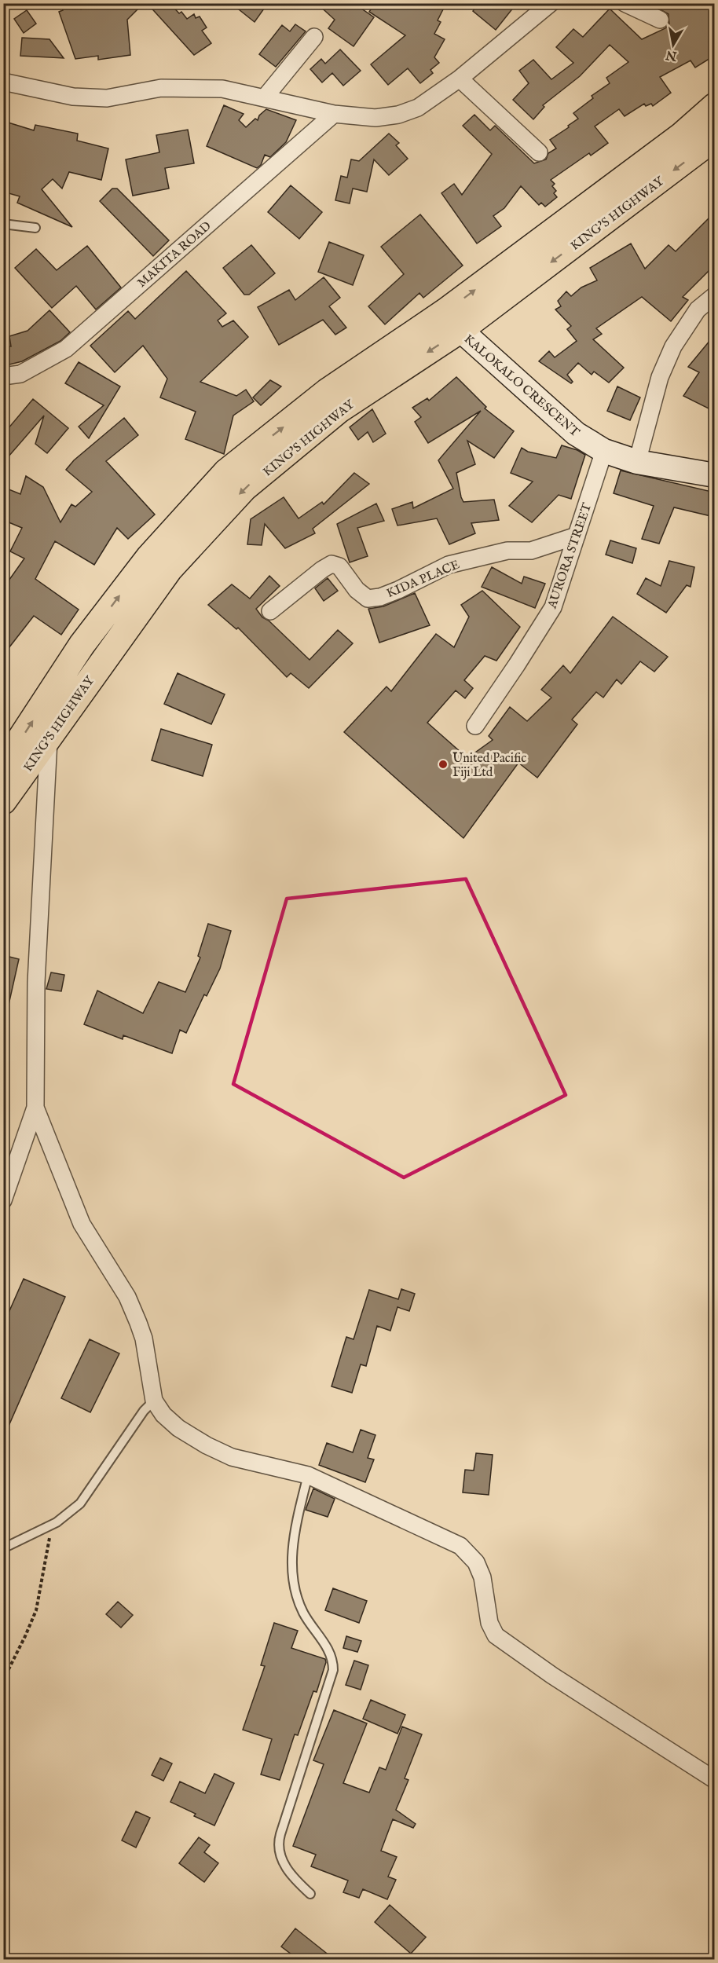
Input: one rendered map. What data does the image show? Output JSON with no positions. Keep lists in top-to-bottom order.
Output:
{
  "streets": {
    "highway": ["KING'S HIGHWAY"],
    "street": [
      "MAKITA ROAD",
      "KALOKALO CRESCENT",
      "AURORA STREET",
      "KIDA PLACE"
    ]
  },
  "crossings": [
    ["KING'S HIGHWAY", "KALOKALO CRESCENT"],
    ["KALOKALO CRESCENT", "AURORA STREET"],
    ["AURORA STREET", "KIDA PLACE"]
  ],
  "places": ["United Pacific Fiji Ltd"],
  "north": "bottom"
}
